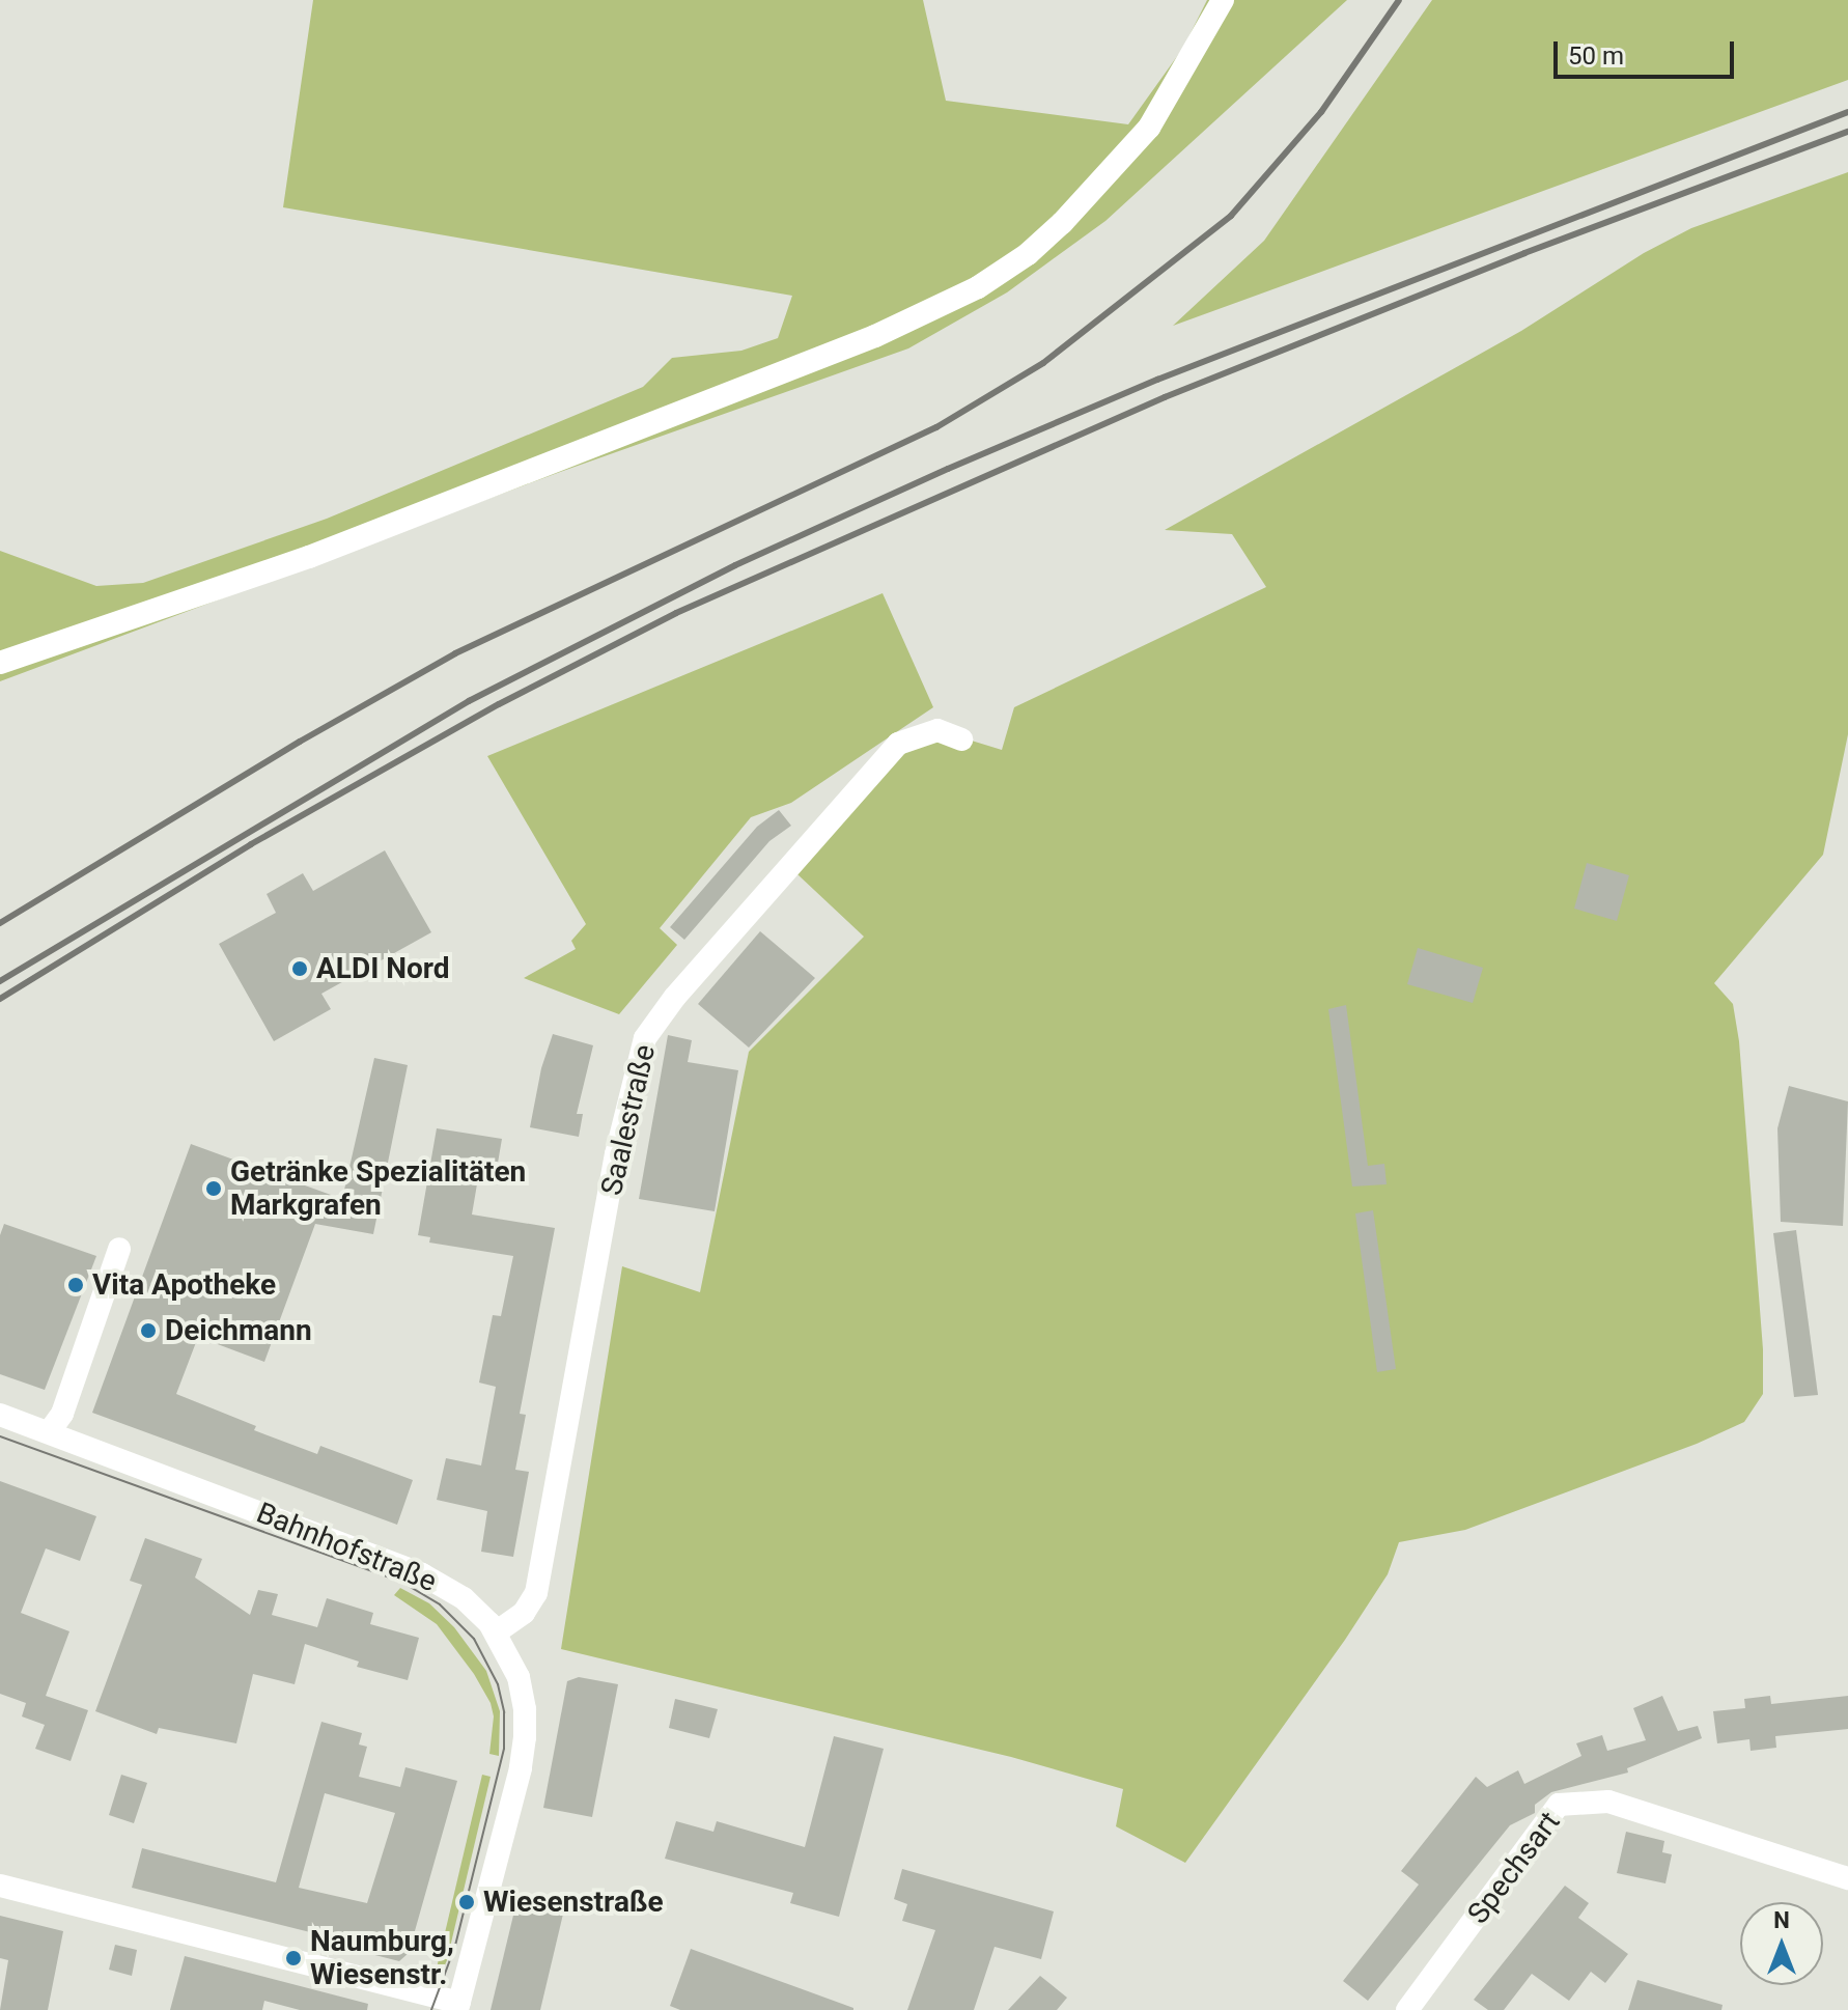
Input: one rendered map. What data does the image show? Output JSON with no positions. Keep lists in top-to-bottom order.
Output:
{
  "streets": {
    "street": ["Saalestraße", "Bahnhofstraße", "Spechsart"]
  },
  "crossings": [
    ["Saalestraße", "Bahnhofstraße"]
  ],
  "places": [
    "ALDI Nord",
    "Getränke Spezialitäten Markgrafen",
    "Vita Apotheke",
    "Deichmann",
    "Wiesenstraße",
    "Naumburg, Wiesenstr."
  ],
  "scale_bar": "50 m",
  "north": "top"
}
